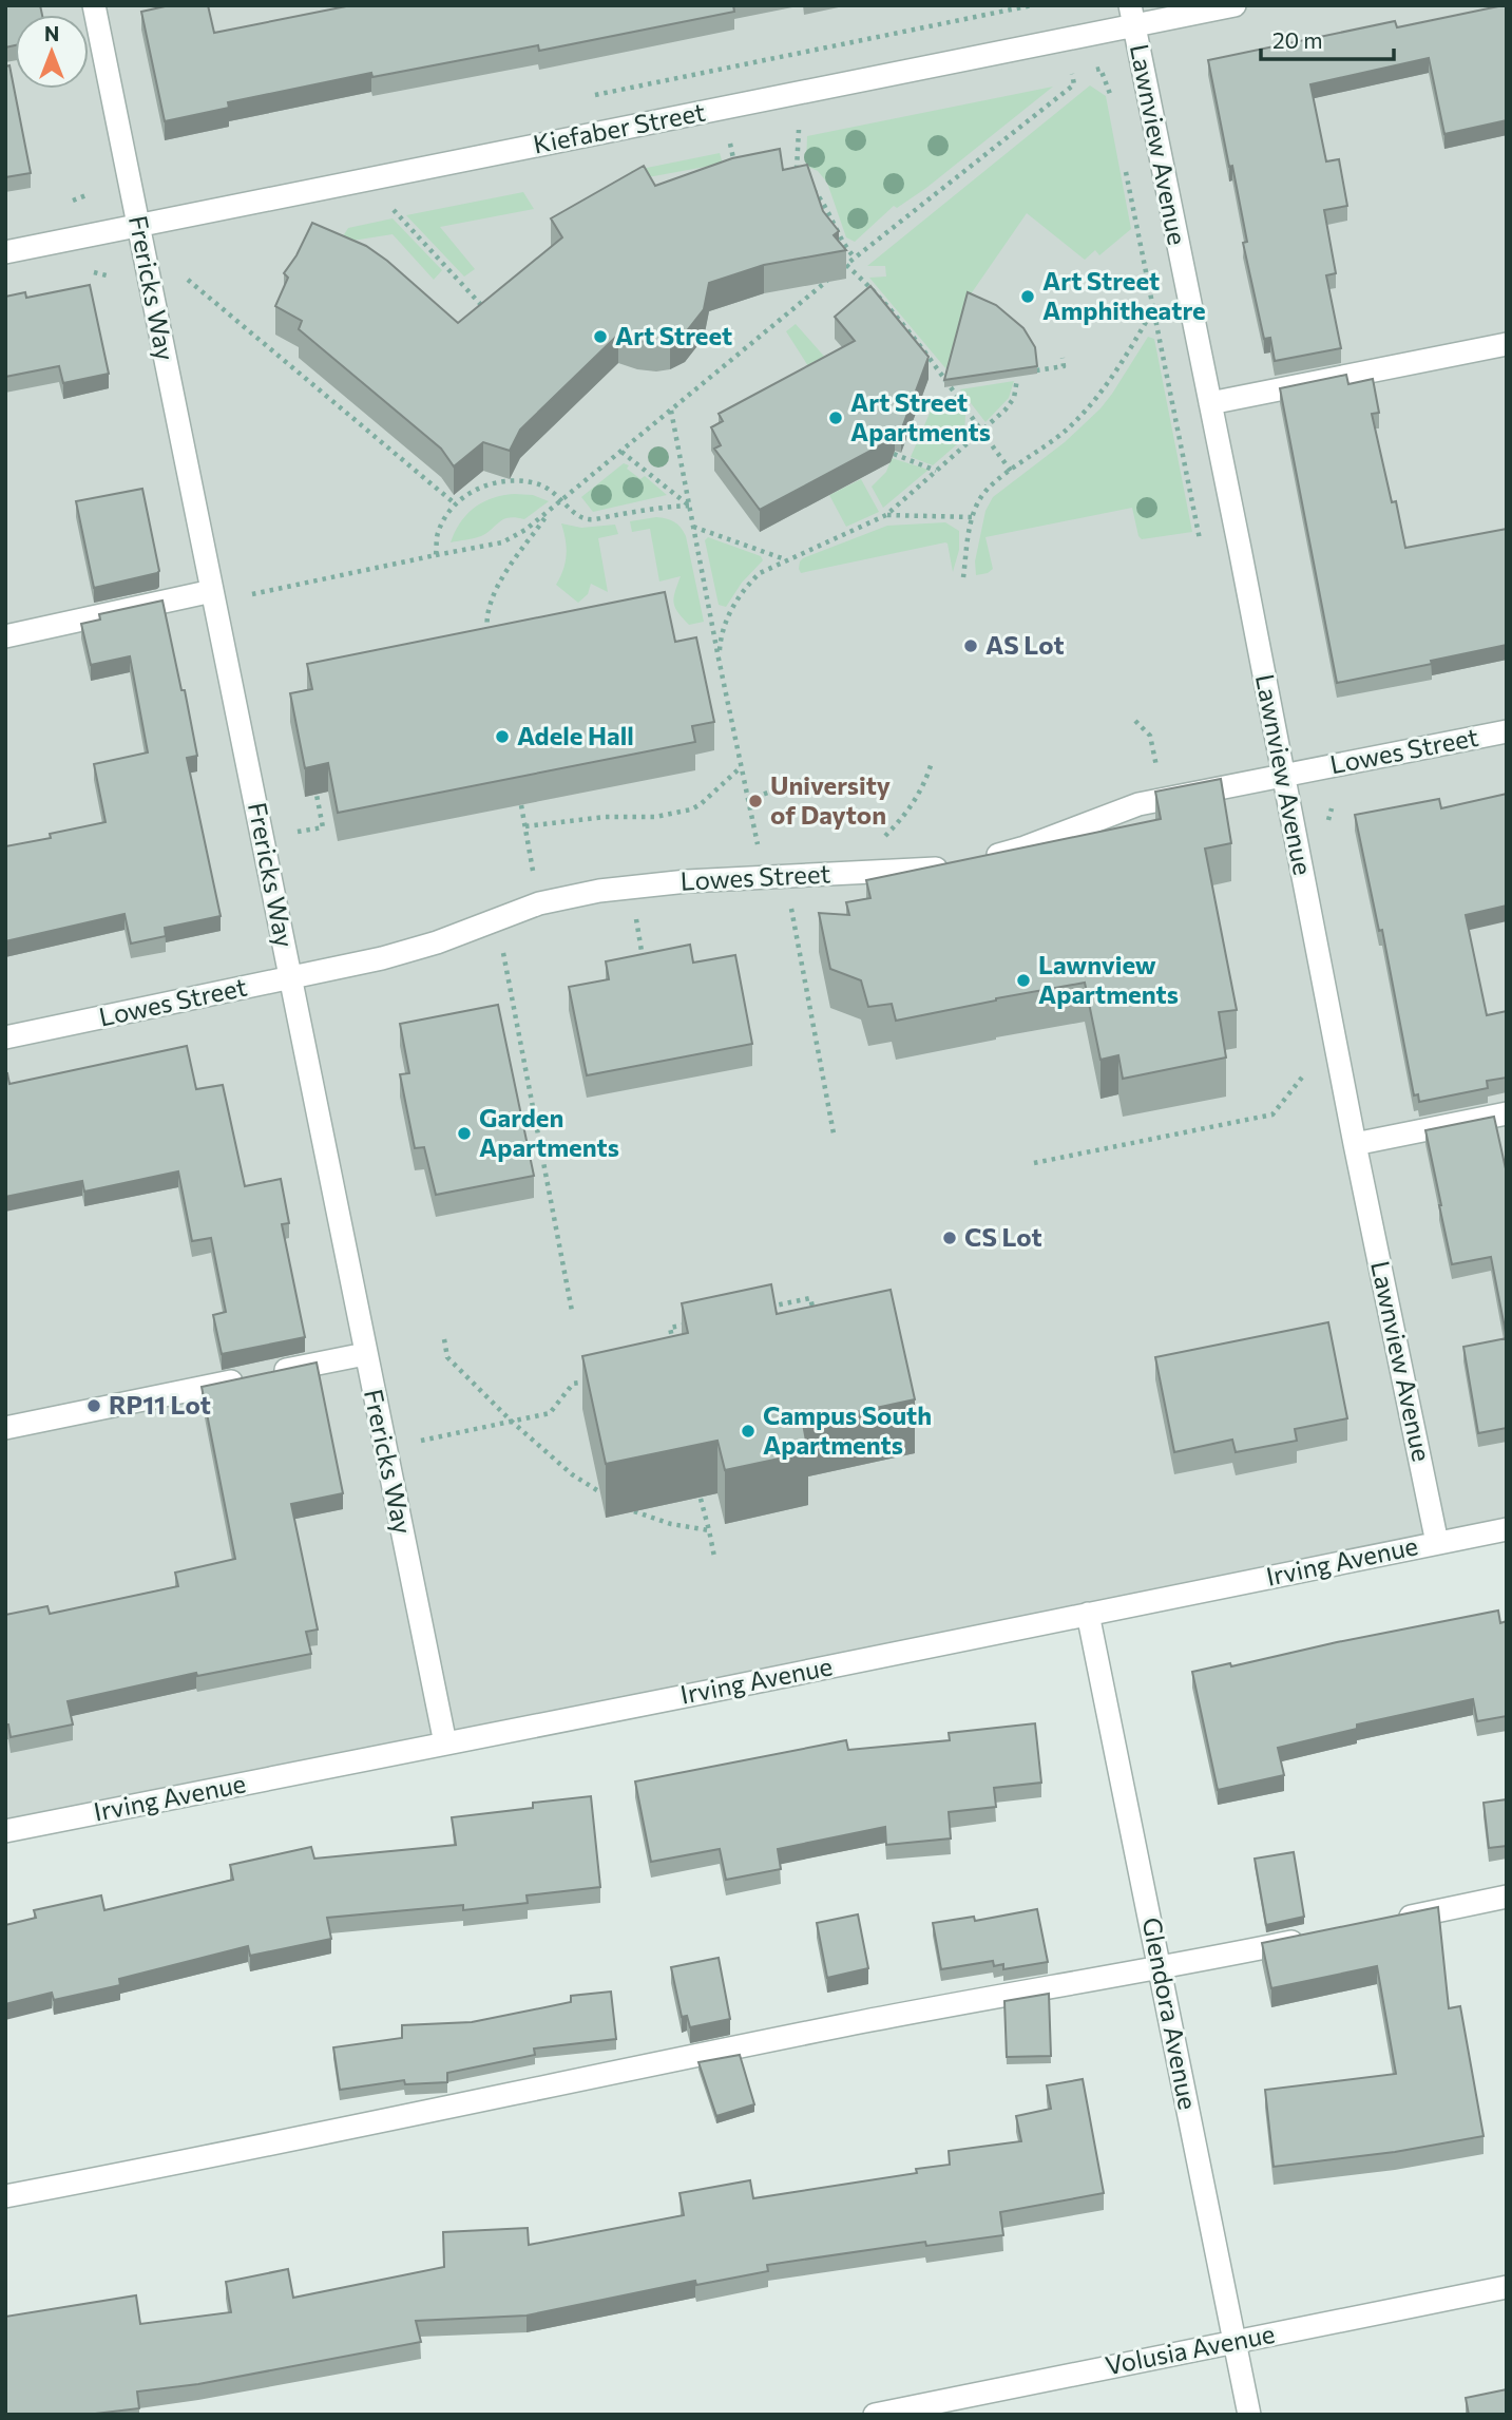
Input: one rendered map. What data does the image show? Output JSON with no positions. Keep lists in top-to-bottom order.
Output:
{
  "streets": {
    "street": [
      "Kiefaber Street",
      "Lawnview Avenue",
      "Frericks Way",
      "Lowes Street",
      "Irving Avenue",
      "Glendora Avenue",
      "Volusia Avenue"
    ]
  },
  "crossings": [
    ["Kiefaber Street", "Lawnview Avenue"],
    ["Kiefaber Street", "Frericks Way"],
    ["Lawnview Avenue", "Lowes Street"],
    ["Lawnview Avenue", "Irving Avenue"],
    ["Frericks Way", "Lowes Street"],
    ["Frericks Way", "Irving Avenue"],
    ["Irving Avenue", "Glendora Avenue"],
    ["Glendora Avenue", "Volusia Avenue"]
  ],
  "places": [
    "Art Street Amphitheatre",
    "Art Street",
    "Art Street Apartments",
    "AS Lot",
    "Adele Hall",
    "University of Dayton",
    "Lawnview Apartments",
    "Garden Apartments",
    "CS Lot",
    "RP11 Lot",
    "Campus South Apartments"
  ],
  "scale_bar": "20 m",
  "north": "top"
}
